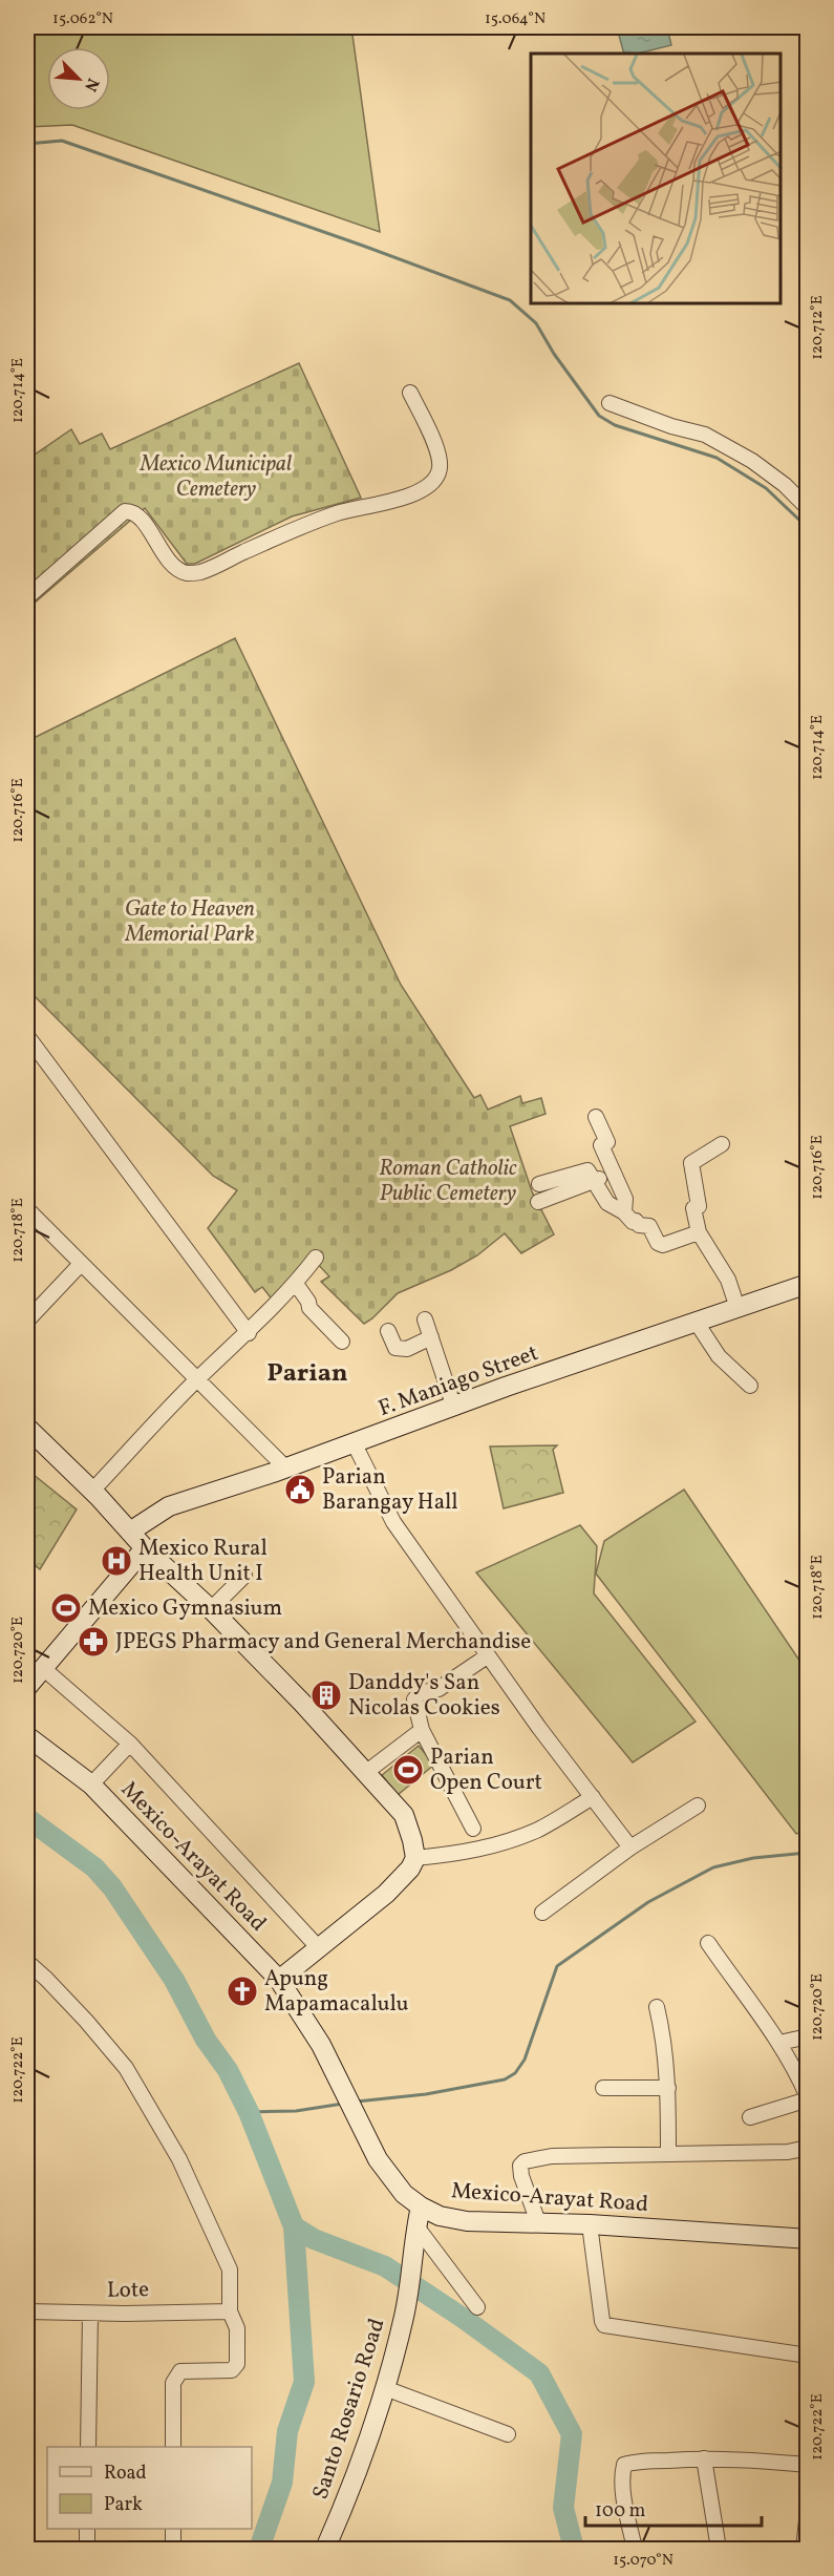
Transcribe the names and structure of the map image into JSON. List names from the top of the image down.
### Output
{
  "streets": {
    "main road": ["F. Maniago Street", "Mexico-Arayat Road", "Santo Rosario Road"],
    "street": ["Lote"]
  },
  "crossings": [
    ["Mexico-Arayat Road", "Santo Rosario Road"]
  ],
  "districts": ["Parian"],
  "parks": ["Mexico Municipal Cemetery", "Gate to Heaven Memorial Park", "Roman Catholic Public Cemetery"],
  "places": {
    "public building": ["Parian Barangay Hall"],
    "hospital": ["Mexico Rural Health Unit I"],
    "sports": ["Mexico Gymnasium", "Parian Open Court"],
    "pharmacy": ["JPEGS Pharmacy and General Merchandise"],
    "building": ["Danddy's San Nicolas Cookies"],
    "church": ["Apung Mapamacalulu"]
  },
  "legend": ["Road", "Park"],
  "scale_bar": "100 m",
  "north": "bottom right",
  "coordinates": [
    "15.062°N",
    "15.064°N",
    "120.712°E",
    "120.714°E",
    "120.716°E",
    "120.718°E",
    "120.720°E",
    "120.722°E",
    "15.070°N"
  ]
}
